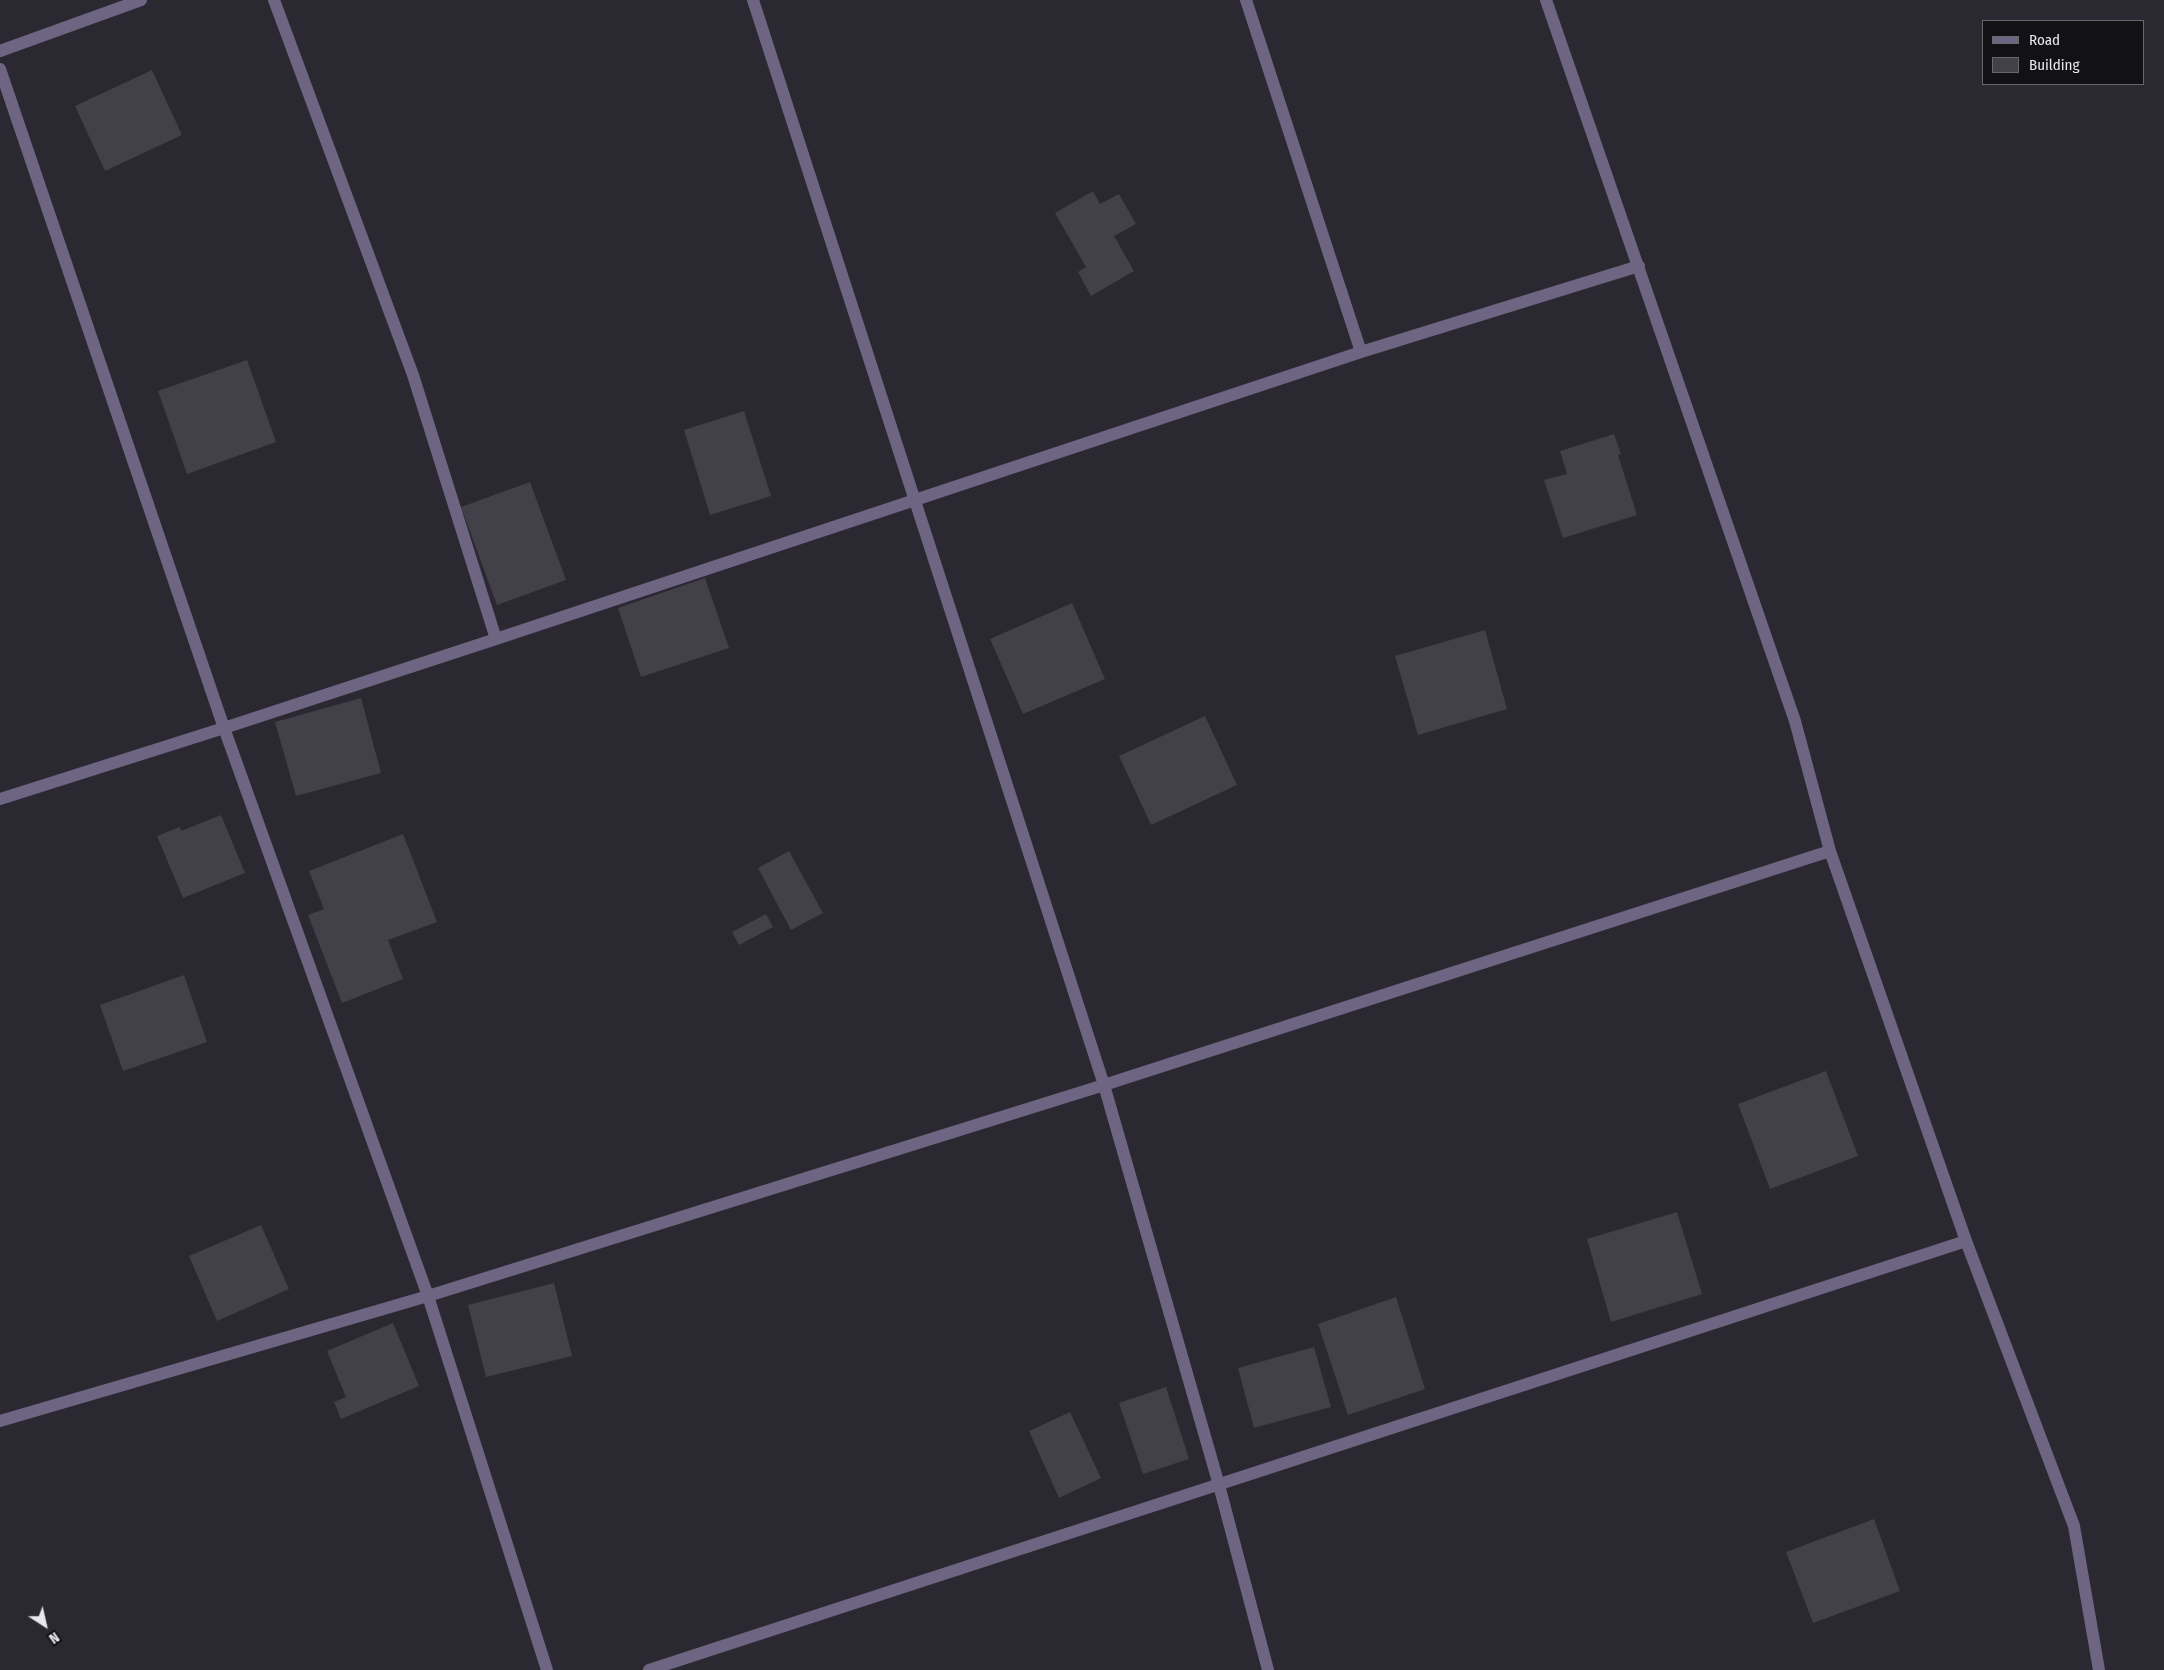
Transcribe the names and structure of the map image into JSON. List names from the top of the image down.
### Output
{
  "legend": ["Road", "Building"],
  "north": "bottom right"
}
